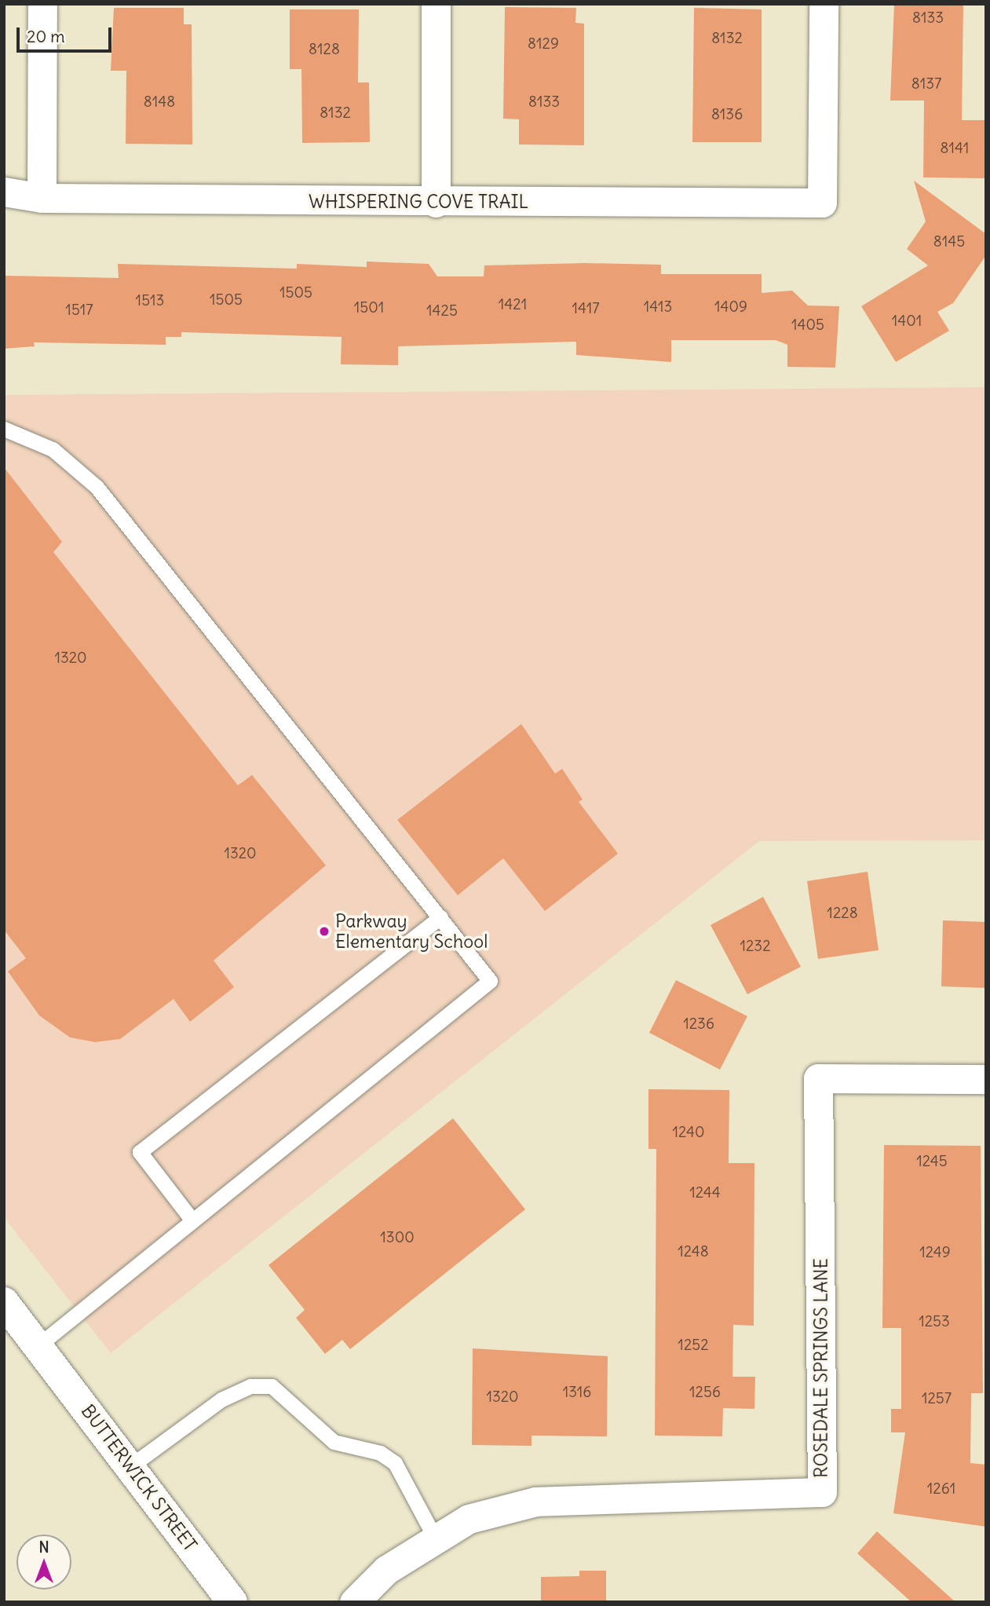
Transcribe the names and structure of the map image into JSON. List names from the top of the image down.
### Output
{
  "streets": {
    "street": ["WHISPERING COVE TRAIL", "ROSEDALE SPRINGS LANE", "BUTTERWICK STREET"]
  },
  "places": ["Parkway Elementary School"],
  "house_numbers": [
    "8133",
    "8132",
    "8129",
    "8128",
    "8137",
    "8148",
    "8133",
    "8132",
    "8136",
    "8141",
    "8145",
    "1505",
    "1505",
    "1513",
    "1421",
    "1413",
    "1409",
    "1501",
    "1417",
    "1517",
    "1425",
    "1401",
    "1405",
    "1320",
    "1320",
    "1228",
    "1232",
    "1236",
    "1240",
    "1245",
    "1244",
    "1300",
    "1248",
    "1249",
    "1253",
    "1252",
    "1316",
    "1256",
    "1320",
    "1257",
    "1261"
  ],
  "scale_bar": "20 m",
  "north": "top"
}
